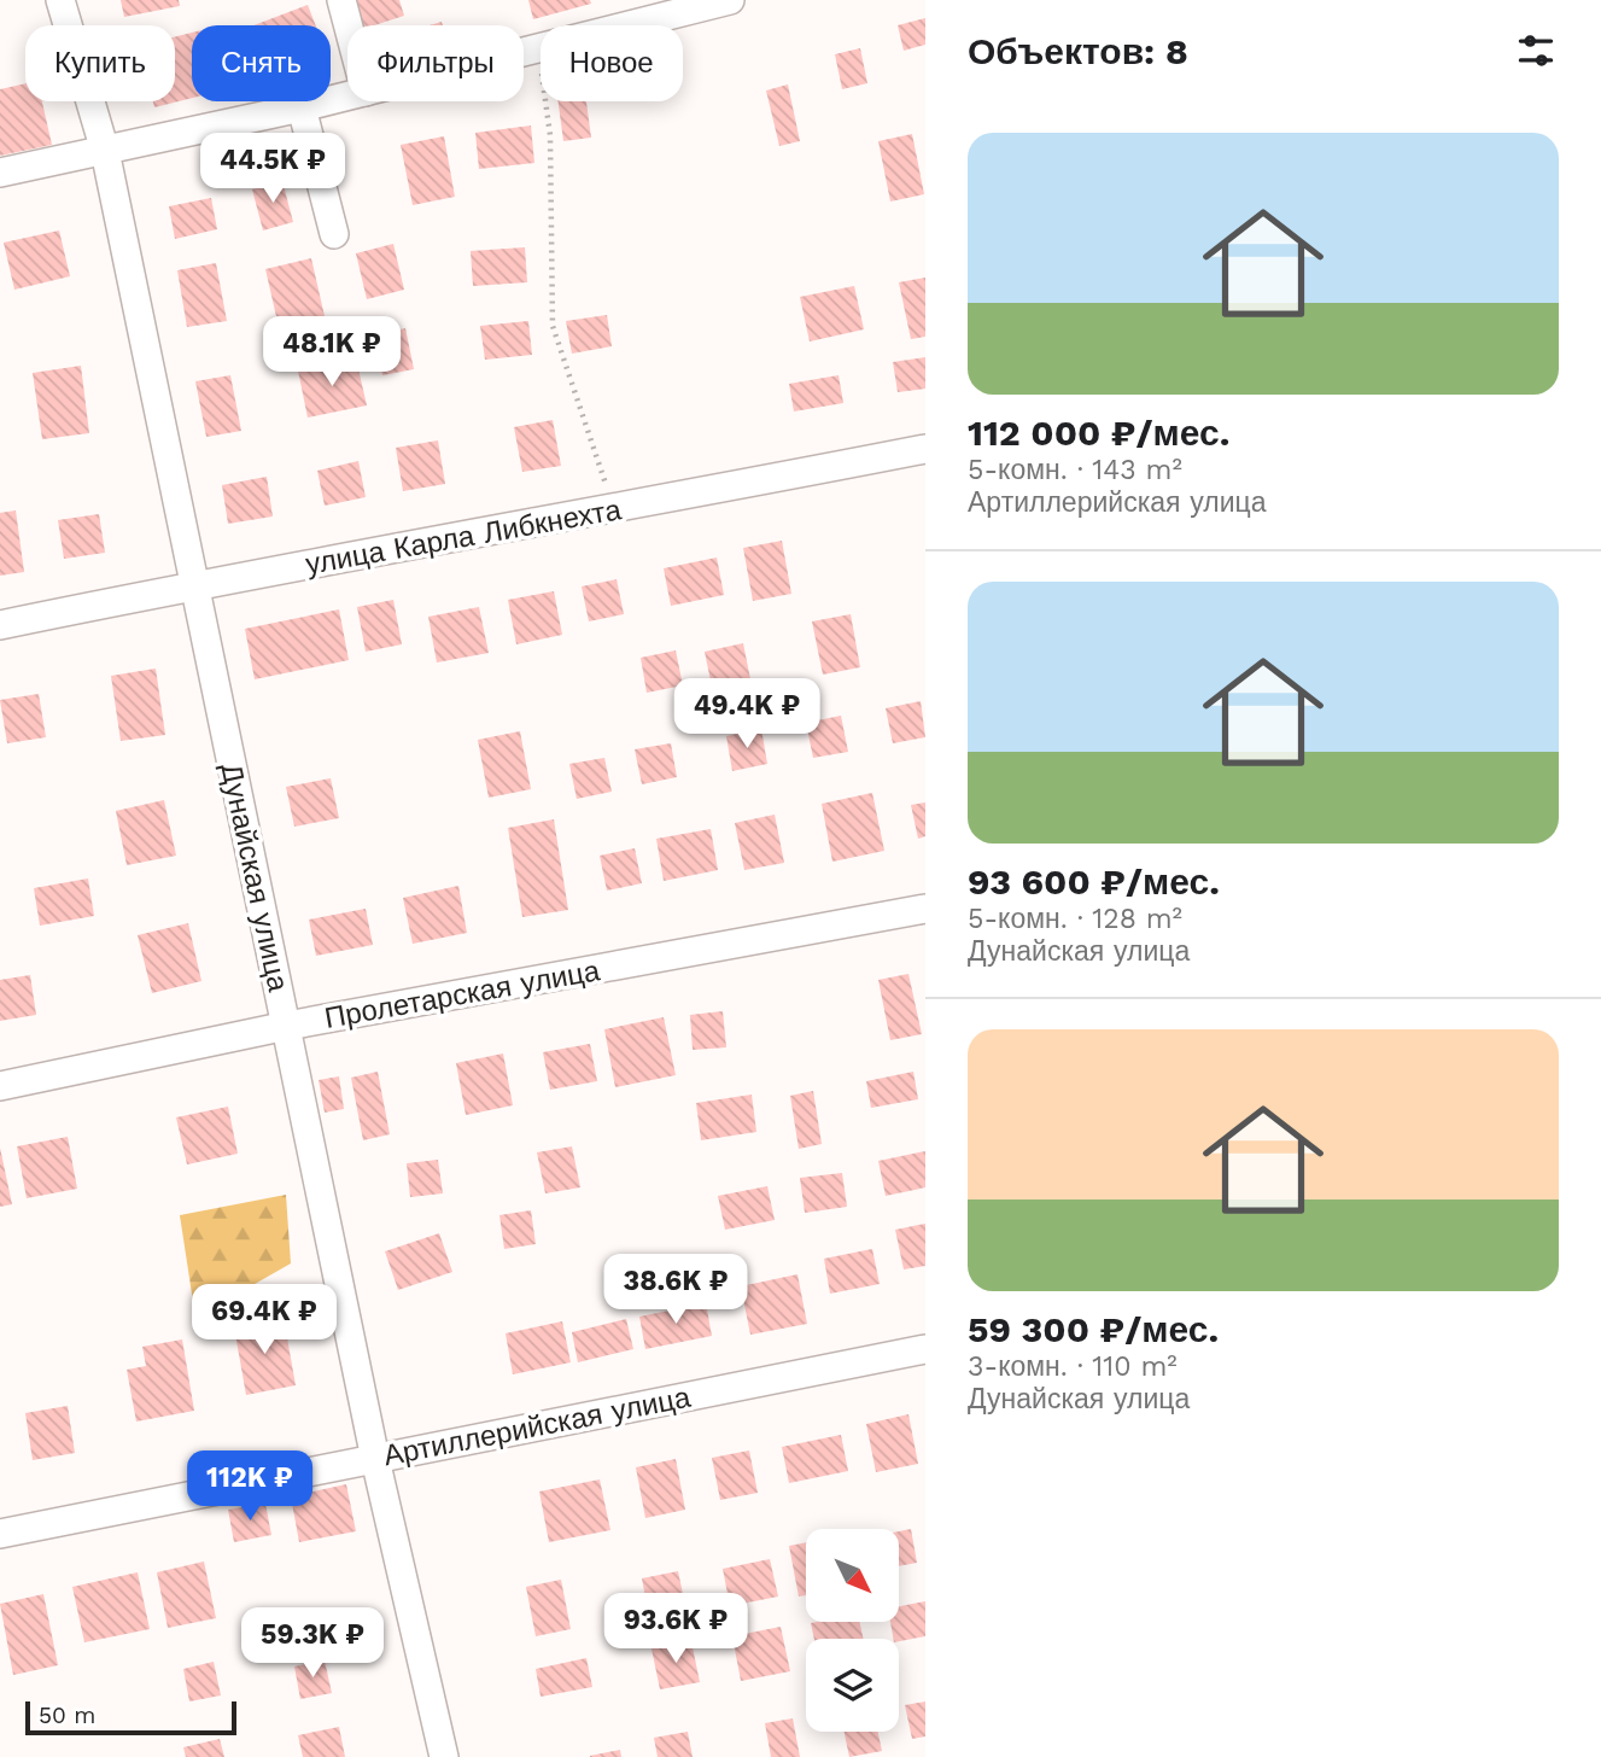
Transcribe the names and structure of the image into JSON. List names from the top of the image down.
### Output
{
  "streets": {
    "street": [
      "улица Карла Либкнехта",
      "Дунайская улица",
      "Пролетарская улица",
      "Артиллерийская улица"
    ]
  },
  "crossings": [
    ["улица Карла Либкнехта", "Дунайская улица"],
    ["Дунайская улица", "Пролетарская улица"],
    ["Дунайская улица", "Артиллерийская улица"]
  ],
  "scale_bar": "50 m",
  "north": "bottom right",
  "page": {
    "heading": "Объектов: 8",
    "chip": [
      "Купить",
      "Снять",
      "Фильтры",
      "Новое"
    ],
    "list": [
      {
        "name": "112 000 ₽/мес.",
        "note": "5-комн. · 143 m² · Артиллерийская улица"
      },
      {
        "name": "93 600 ₽/мес.",
        "note": "5-комн. · 128 m² · Дунайская улица"
      },
      {
        "name": "59 300 ₽/мес.",
        "note": "3-комн. · 110 m² · Дунайская улица"
      }
    ],
    "price": [
      "44.5K ₽",
      "48.1K ₽",
      "49.4K ₽",
      "38.6K ₽",
      "69.4K ₽",
      "112K ₽",
      "93.6K ₽",
      "59.3K ₽"
    ],
    "scale": "50 m"
  }
}
